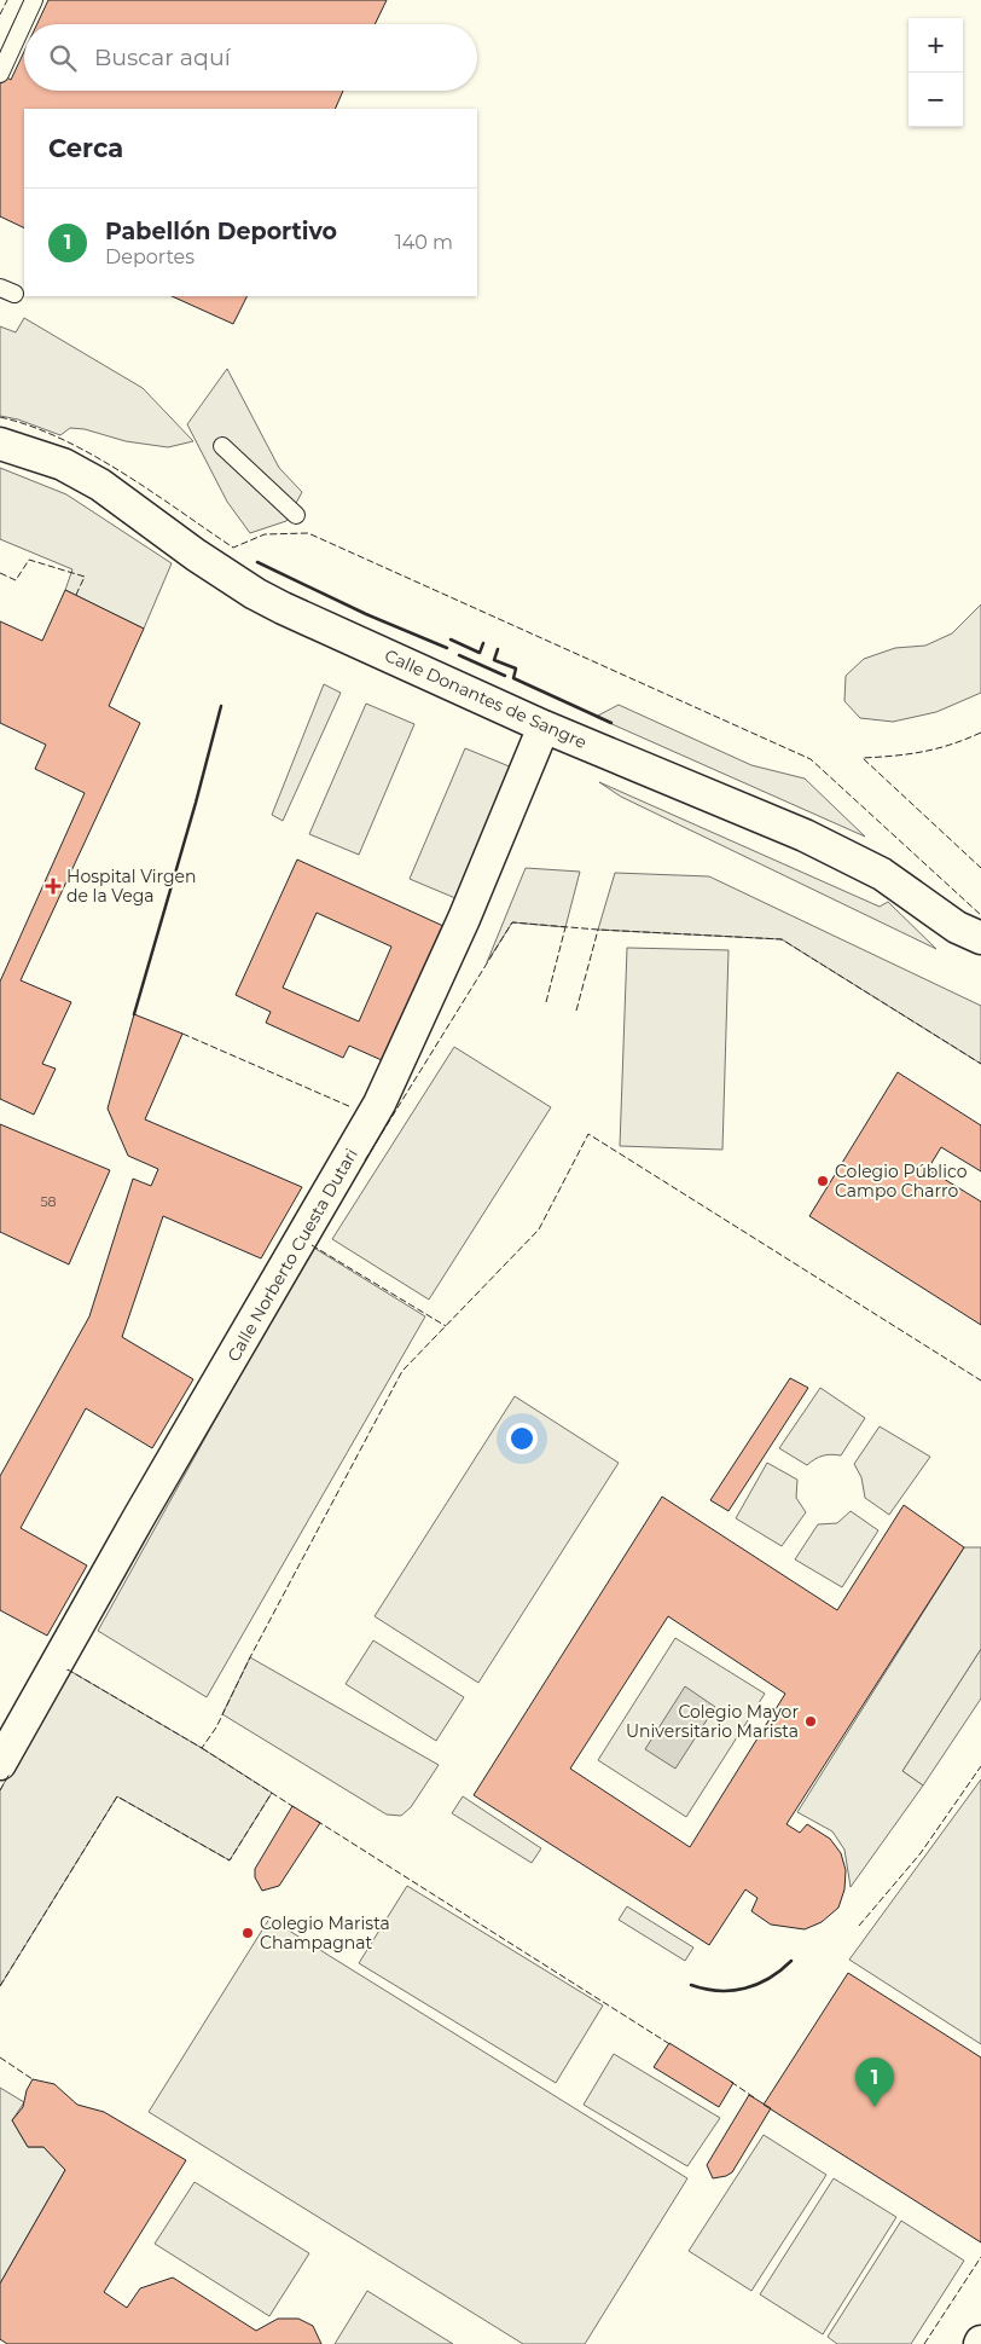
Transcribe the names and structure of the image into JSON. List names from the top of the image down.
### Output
{
  "streets": {
    "street": ["Calle Donantes de Sangre", "Calle Norberto Cuesta Dutari"]
  },
  "crossings": [
    ["Calle Donantes de Sangre", "Calle Norberto Cuesta Dutari"]
  ],
  "places": {
    "health": ["Hospital Virgen de la Vega"],
    "other": ["Colegio Público Campo Charro", "Colegio Mayor Universitario Marista", "Colegio Marista Champagnat"]
  },
  "house_numbers": ["58"],
  "page": {
    "map_buttons": ["+", "−"],
    "search": "Buscar aquí",
    "heading": "Cerca",
    "list": [
      {
        "mark": "1",
        "name": "Pabellón Deportivo",
        "note": "Deportes",
        "value": "140 m"
      }
    ],
    "pins": "1"
  }
}
